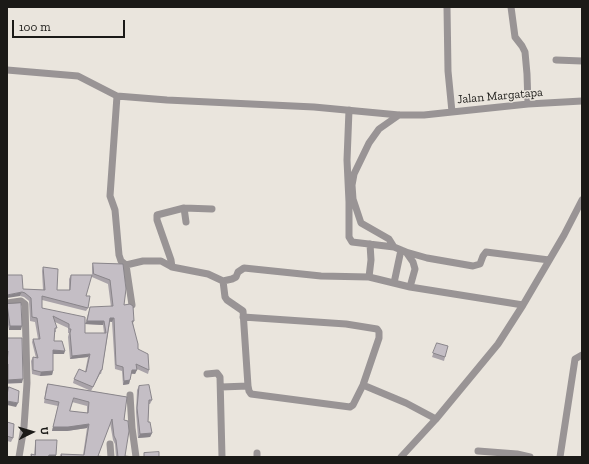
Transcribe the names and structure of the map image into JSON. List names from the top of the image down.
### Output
{
  "streets": {
    "street": ["Jalan Margatapa"]
  },
  "scale_bar": "100 m",
  "north": "right"
}
